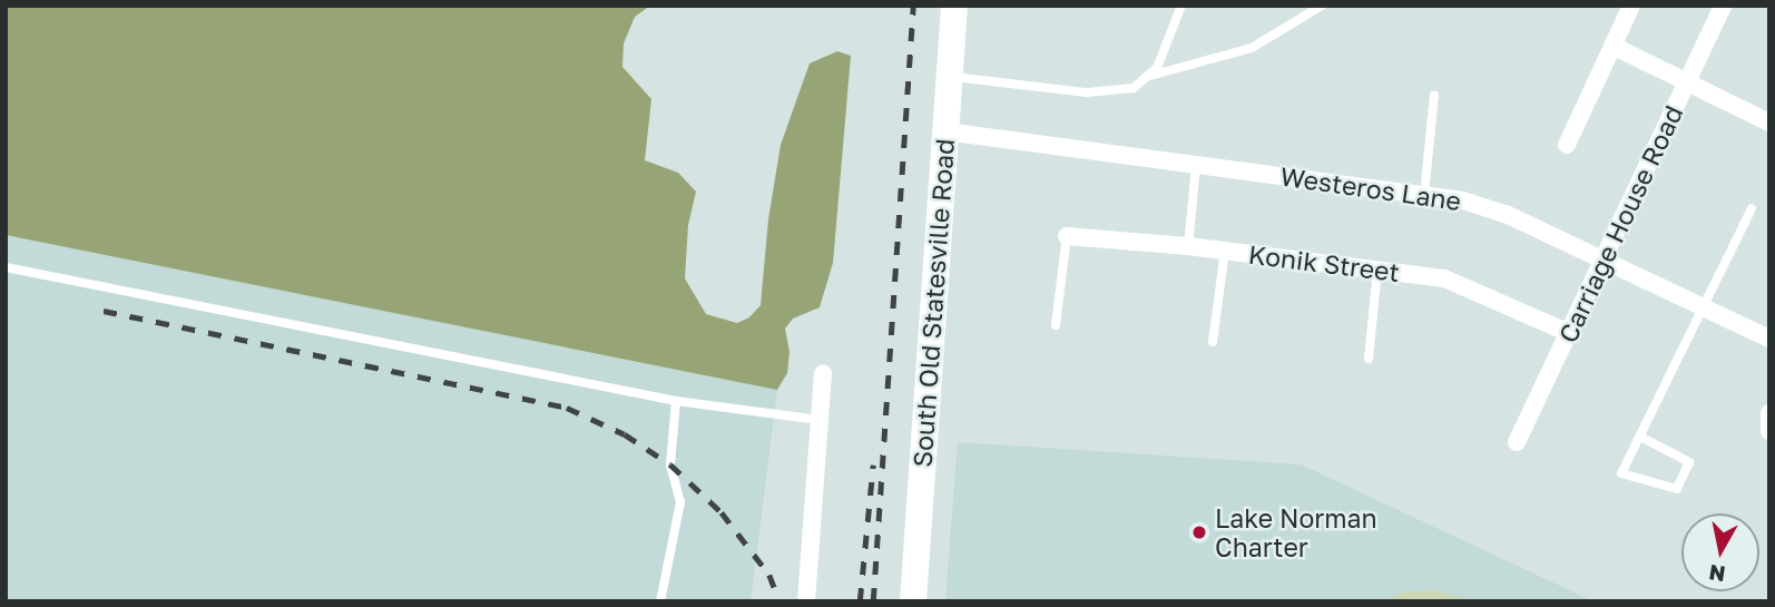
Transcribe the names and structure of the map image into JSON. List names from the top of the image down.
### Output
{
  "streets": {
    "main road": ["South Old Statesville Road"],
    "street": ["Westeros Lane", "Carriage House Road", "Konik Street"]
  },
  "crossings": [
    ["Westeros Lane", "Carriage House Road"],
    ["Westeros Lane", "South Old Statesville Road"],
    ["Carriage House Road", "Konik Street"]
  ],
  "places": ["Lake Norman Charter"],
  "north": "bottom"
}
